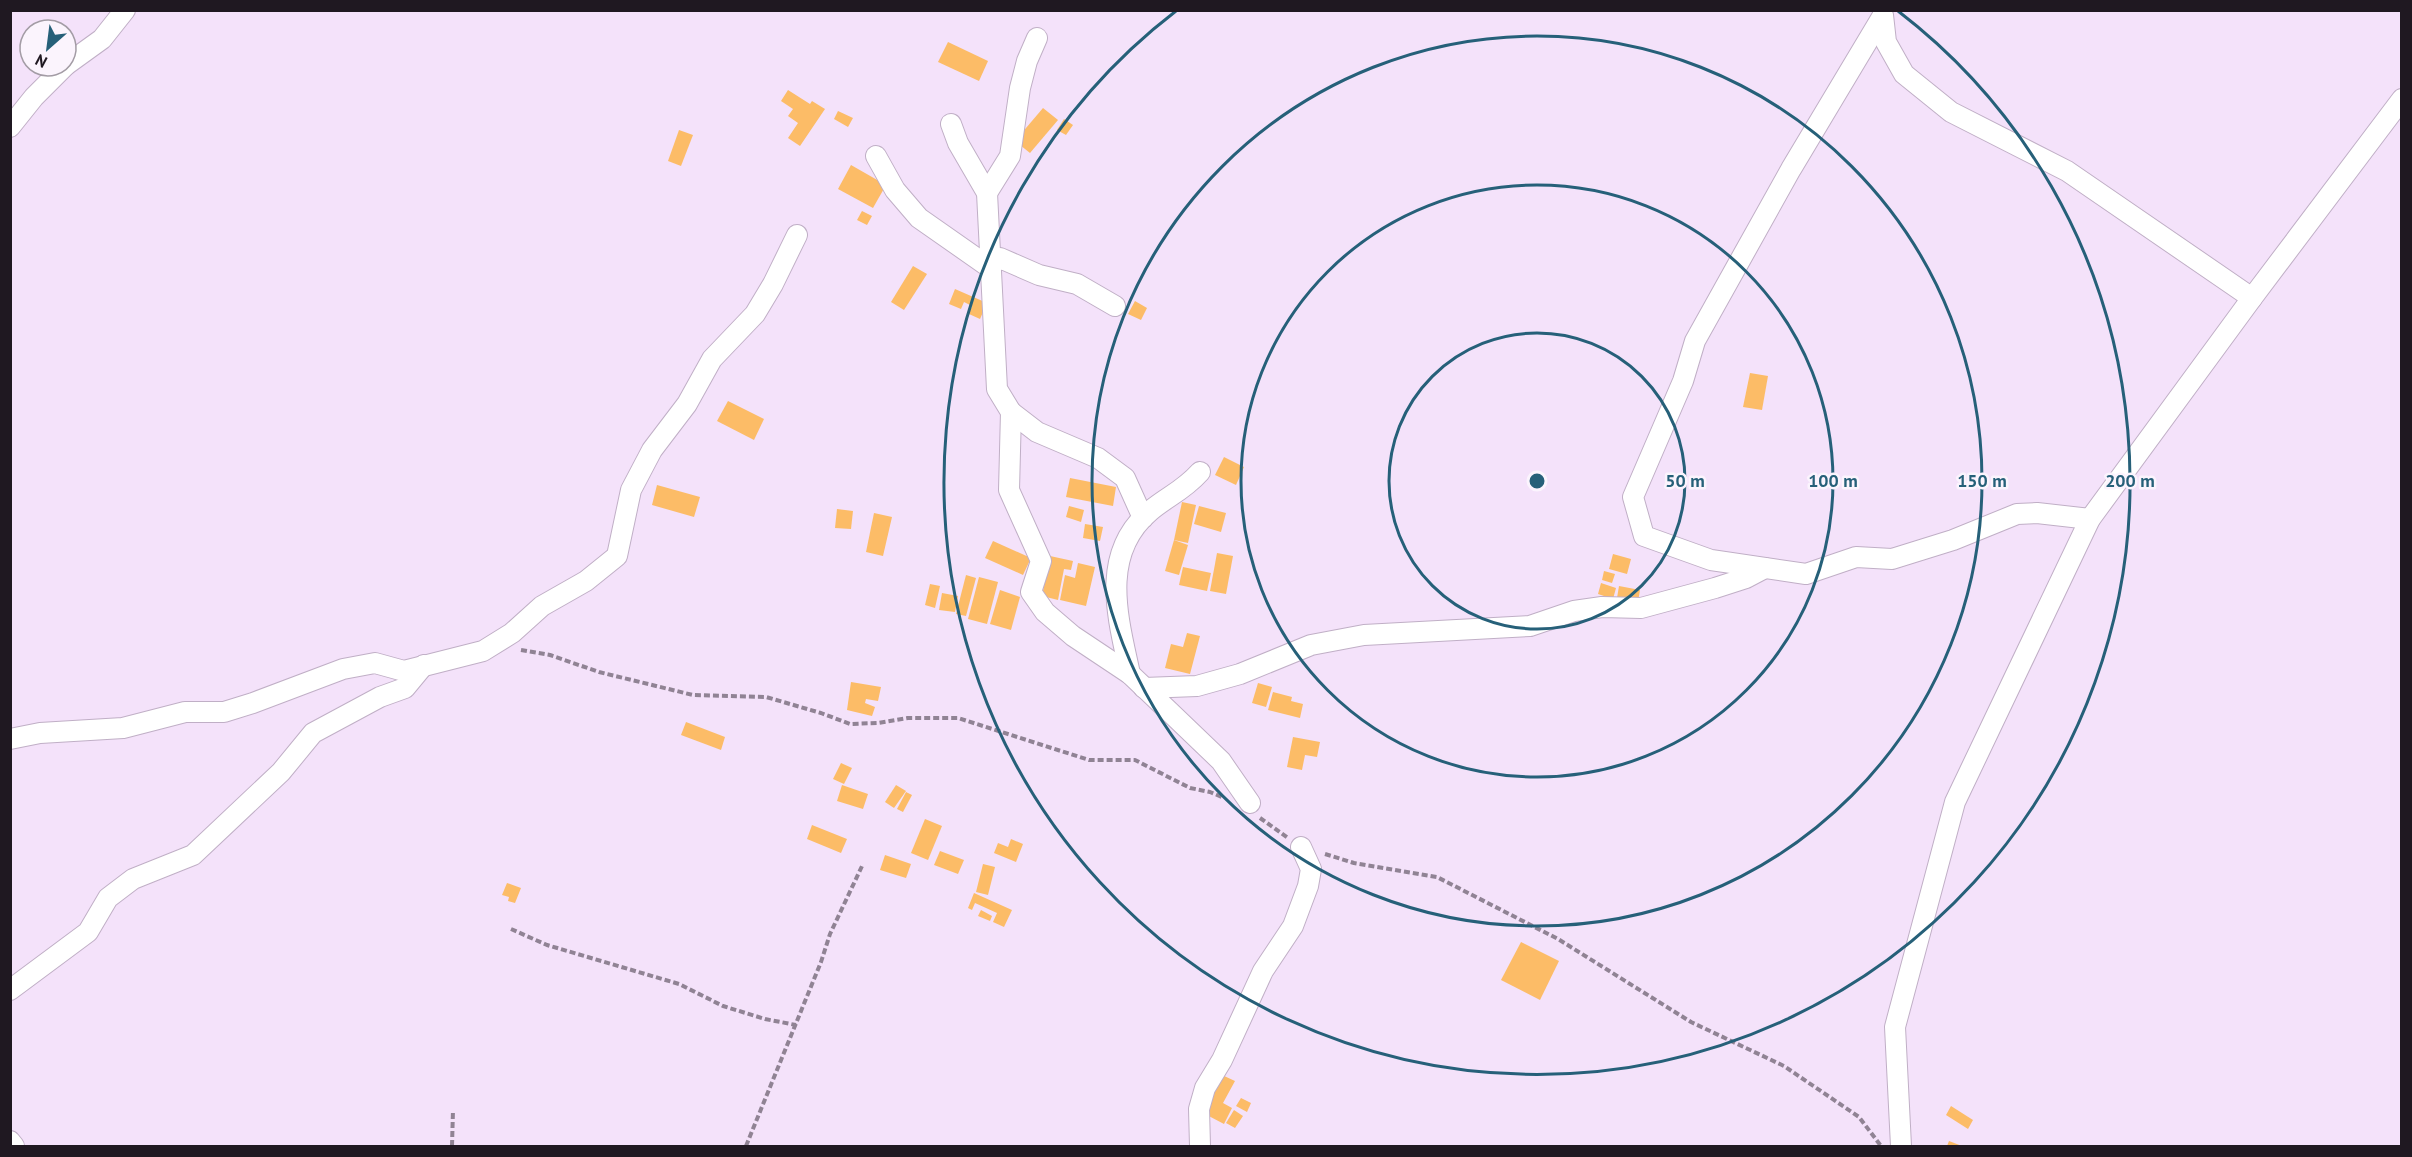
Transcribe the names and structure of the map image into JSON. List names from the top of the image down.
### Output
{
  "north": "bottom left",
  "rings": [
    "50 m",
    "100 m",
    "150 m",
    "200 m"
  ]
}
